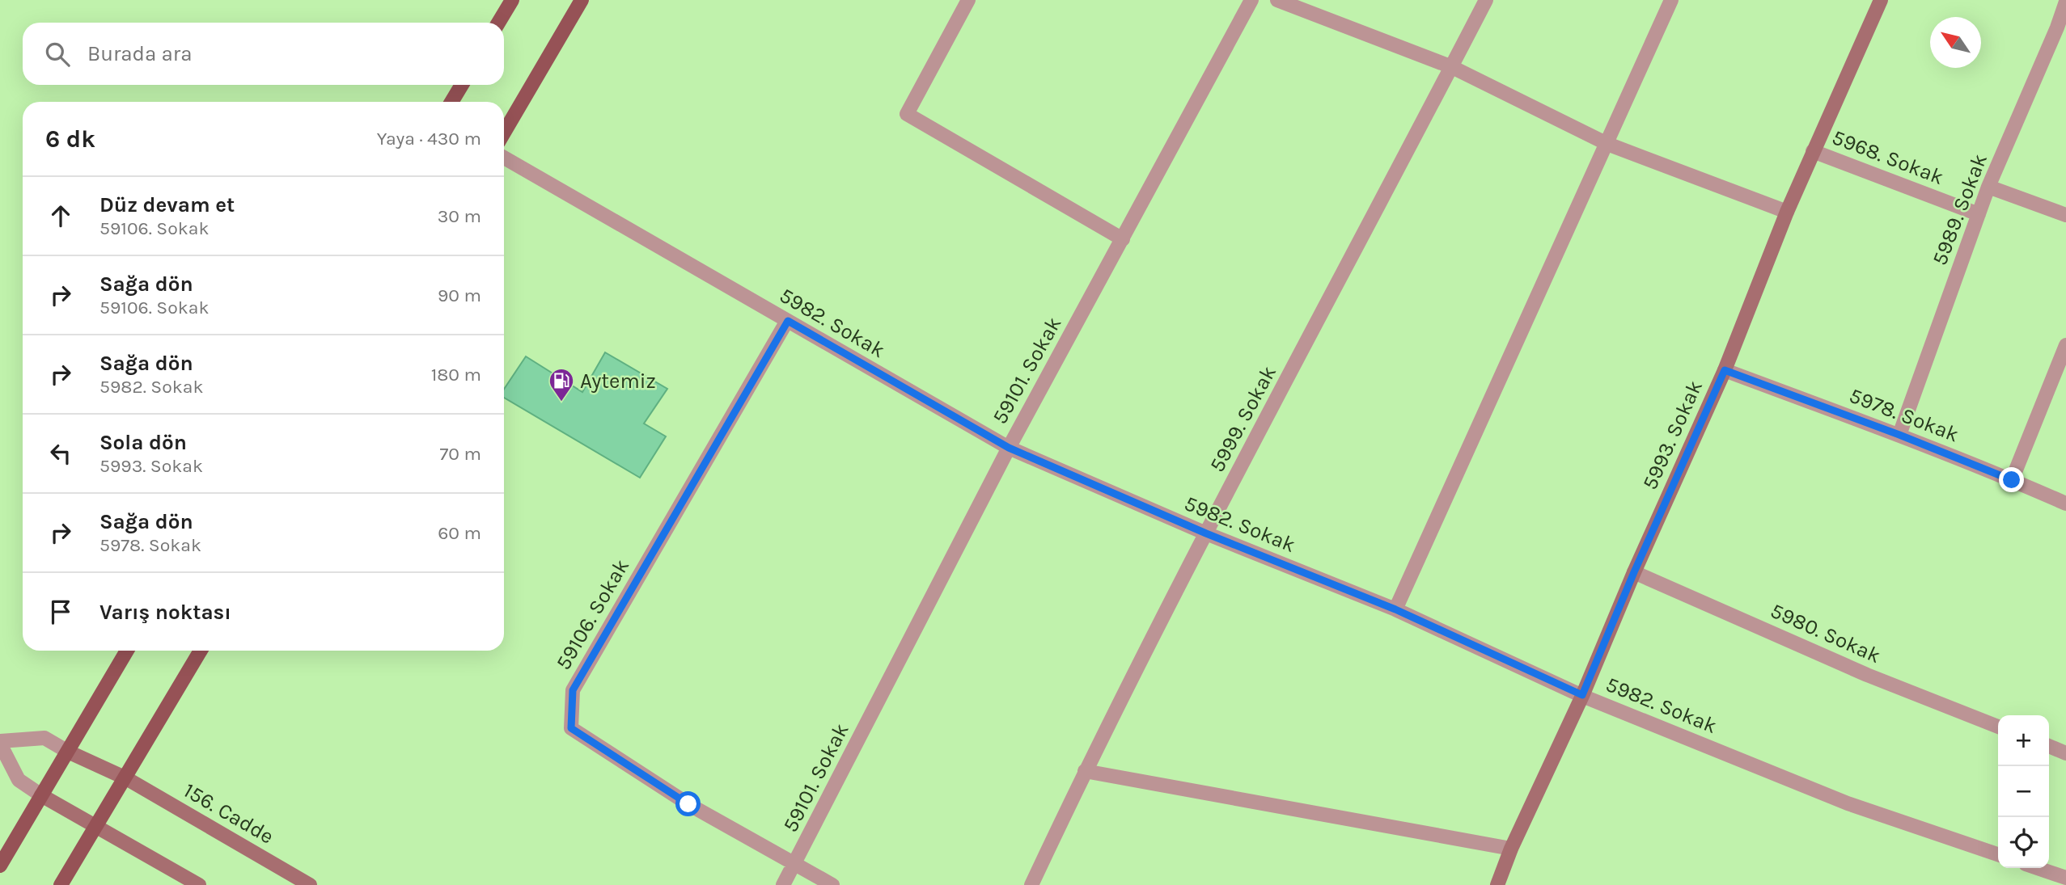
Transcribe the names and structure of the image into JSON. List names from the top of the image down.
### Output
{
  "streets": {
    "street": [
      "5968. Sokak",
      "5989. Sokak",
      "5982. Sokak",
      "59101. Sokak",
      "5978. Sokak",
      "5999. Sokak",
      "5993. Sokak",
      "59106. Sokak",
      "5980. Sokak",
      "156. Cadde"
    ]
  },
  "crossings": [
    ["5968. Sokak", "5989. Sokak"],
    ["5968. Sokak", "5993. Sokak"],
    ["5989. Sokak", "5978. Sokak"],
    ["5982. Sokak", "59101. Sokak"],
    ["5982. Sokak", "5999. Sokak"],
    ["5982. Sokak", "5993. Sokak"],
    ["5982. Sokak", "59106. Sokak"],
    ["59101. Sokak", "59106. Sokak"],
    ["5978. Sokak", "5993. Sokak"],
    ["5993. Sokak", "5980. Sokak"]
  ],
  "places": {
    "fuel station": ["Aytemiz"]
  },
  "north": "top left",
  "page": {
    "search": "Burada ara",
    "heading": ["6 dk", "Yaya · 430 m"],
    "list": [
      ["Düz devam et", "59106. Sokak", "30 m"],
      ["Sağa dön", "59106. Sokak", "90 m"],
      ["Sağa dön", "5982. Sokak", "180 m"],
      ["Sola dön", "5993. Sokak", "70 m"],
      ["Sağa dön", "5978. Sokak", "60 m"],
      "Varış noktası"
    ],
    "map_buttons": ["+", "−"]
  }
}
